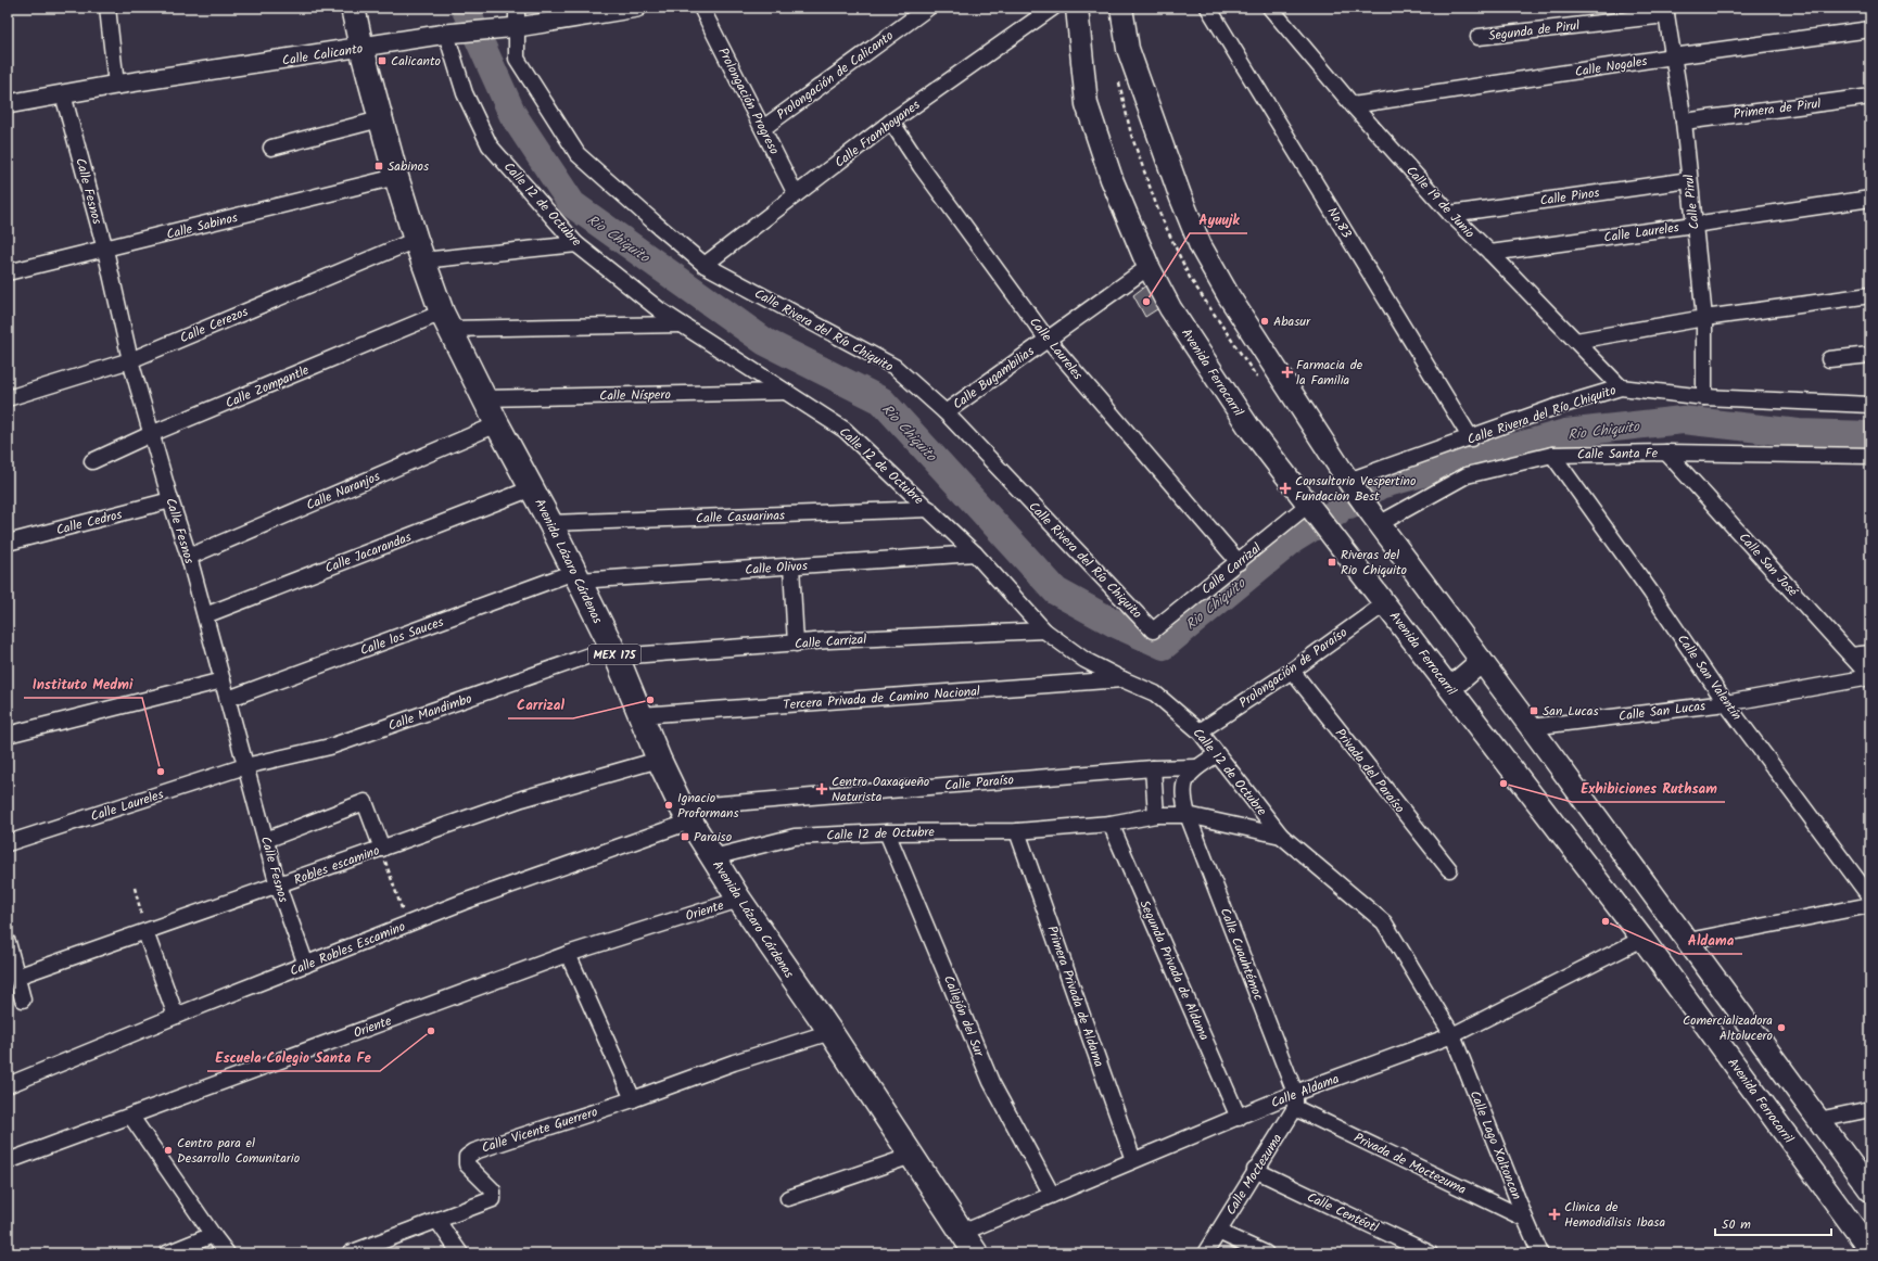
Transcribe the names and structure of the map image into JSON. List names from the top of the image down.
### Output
{
  "streets": {
    "main road": ["Avenida Ferrocarril", "Avenida Lázaro Cárdenas", "MEX 175"],
    "street": [
      "Segunda de Pirul",
      "Calle Calicanto",
      "Calle Nogales",
      "Prolongación de Calicanto",
      "Prolongación Progreso",
      "Primera de Pirul",
      "Calle Framboyanes",
      "Calle Fesnos",
      "Calle Pinos",
      "Calle 19 de Junio",
      "Calle Pirul",
      "Calle 12 de Octubre",
      "No.83",
      "Calle Sabinos",
      "Calle Laureles",
      "Calle Cerezos",
      "Calle Rivera del Río Chiquito",
      "Calle Bugambilias",
      "Calle Zompantle",
      "Calle Níspero",
      "Calle Santa Fe",
      "Calle Naranjos",
      "Calle Casuarinas",
      "Calle Cedros",
      "Calle Jacarandas",
      "Calle San José",
      "Calle Olivos",
      "Calle Carrizal",
      "Calle los Sauces",
      "Prolongación de Paraíso",
      "Calle San Valentín",
      "Tercera Privada de Camino Nacional",
      "Calle San Lucas",
      "Calle Mandimbo",
      "Privada del Paraíso",
      "Calle Paraíso",
      "Robles escamino",
      "Oriente",
      "Calle Robles Escamino",
      "Calle Cuauhtémoc",
      "Segunda Privada de Aldama",
      "Primera Privada de Aldama",
      "Callejón del Sur",
      "Calle Aldama",
      "Calle Vicente Guerrero",
      "Calle Lago Xaltoncan",
      "Privada de Moctezuma",
      "Calle Moctezuma",
      "Calle Centéotl"
    ]
  },
  "crossings": [
    ["Segunda de Pirul", "Calle Pirul"],
    ["Calle Calicanto", "Calle Fesnos"],
    ["Calle Calicanto", "Calle 12 de Octubre"],
    ["Calle Calicanto", "Calle Rivera del Río Chiquito"],
    ["Calle Calicanto", "Avenida Lázaro Cárdenas"],
    ["Calle Nogales", "Calle 19 de Junio"],
    ["Calle Nogales", "Calle Pirul"],
    ["Prolongación de Calicanto", "Prolongación Progreso"],
    ["Prolongación Progreso", "Calle Framboyanes"],
    ["Primera de Pirul", "Calle Pirul"],
    ["Calle Framboyanes", "Calle Laureles"],
    ["Calle Framboyanes", "Calle Rivera del Río Chiquito"],
    ["Calle Fesnos", "Calle Sabinos"],
    ["Calle Fesnos", "Calle Laureles"],
    ["Calle Fesnos", "Calle Cerezos"],
    ["Calle Fesnos", "Calle Zompantle"],
    ["Calle Fesnos", "Calle Naranjos"],
    ["Calle Fesnos", "Calle Cedros"],
    ["Calle Fesnos", "Calle Jacarandas"],
    ["Calle Fesnos", "Calle los Sauces"],
    ["Calle Fesnos", "Calle Mandimbo"],
    ["Calle Fesnos", "Robles escamino"],
    ["Calle Fesnos", "Calle Robles Escamino"],
    ["Calle Pinos", "Calle 19 de Junio"],
    ["Calle Pinos", "Calle Pirul"],
    ["Calle 19 de Junio", "Calle Laureles"],
    ["Calle 19 de Junio", "Calle Rivera del Río Chiquito"],
    ["Calle Pirul", "Calle Laureles"],
    ["Calle Pirul", "Calle Rivera del Río Chiquito"],
    ["Calle 12 de Octubre", "Calle Cerezos"],
    ["Calle 12 de Octubre", "Calle Níspero"],
    ["Calle 12 de Octubre", "Calle Casuarinas"],
    ["Calle 12 de Octubre", "Avenida Lázaro Cárdenas"],
    ["Calle 12 de Octubre", "Calle Olivos"],
    ["Calle 12 de Octubre", "Calle Carrizal"],
    ["Calle 12 de Octubre", "Prolongación de Paraíso"],
    ["Calle 12 de Octubre", "Tercera Privada de Camino Nacional"],
    ["Calle 12 de Octubre", "Calle Cuauhtémoc"],
    ["Calle 12 de Octubre", "Segunda Privada de Aldama"],
    ["Calle 12 de Octubre", "Primera Privada de Aldama"],
    ["Calle 12 de Octubre", "Callejón del Sur"],
    ["Calle 12 de Octubre", "Calle Aldama"],
    ["Calle 12 de Octubre", "Calle Lago Xaltoncan"],
    ["No.83", "Calle Rivera del Río Chiquito"],
    ["Calle Sabinos", "Avenida Lázaro Cárdenas"],
    ["Calle Laureles", "Calle Bugambilias"],
    ["Calle Laureles", "Calle Carrizal"],
    ["Calle Laureles", "Calle Mandimbo"],
    ["Calle Cerezos", "Avenida Lázaro Cárdenas"],
    ["Calle Rivera del Río Chiquito", "Calle Bugambilias"],
    ["Calle Rivera del Río Chiquito", "Calle Carrizal"],
    ["Avenida Ferrocarril", "Calle Bugambilias"],
    ["Avenida Ferrocarril", "Calle Carrizal"],
    ["Avenida Ferrocarril", "Prolongación de Paraíso"],
    ["Avenida Ferrocarril", "Calle Aldama"],
    ["Calle Zompantle", "Avenida Lázaro Cárdenas"],
    ["Calle Níspero", "Avenida Lázaro Cárdenas"],
    ["Calle Santa Fe", "Calle San José"],
    ["Calle Santa Fe", "Calle San Valentín"],
    ["Calle Naranjos", "Avenida Lázaro Cárdenas"],
    ["Calle Casuarinas", "Avenida Lázaro Cárdenas"],
    ["Calle Jacarandas", "Avenida Lázaro Cárdenas"],
    ["Avenida Lázaro Cárdenas", "Calle Olivos"],
    ["Avenida Lázaro Cárdenas", "Calle Carrizal"],
    ["Avenida Lázaro Cárdenas", "Calle los Sauces"],
    ["Avenida Lázaro Cárdenas", "Tercera Privada de Camino Nacional"],
    ["Avenida Lázaro Cárdenas", "Calle Mandimbo"],
    ["Avenida Lázaro Cárdenas", "Calle Paraíso"],
    ["Avenida Lázaro Cárdenas", "Robles escamino"],
    ["Avenida Lázaro Cárdenas", "Oriente"],
    ["Avenida Lázaro Cárdenas", "Calle Robles Escamino"],
    ["Avenida Lázaro Cárdenas", "Calle Aldama"],
    ["Avenida Lázaro Cárdenas", "Calle Vicente Guerrero"],
    ["Calle San José", "Calle San Lucas"],
    ["Calle Olivos", "Calle los Sauces"],
    ["Calle Carrizal", "Calle Mandimbo"],
    ["Prolongación de Paraíso", "Privada del Paraíso"],
    ["Calle San Valentín", "Calle San Lucas"],
    ["Calle Paraíso", "Calle Robles Escamino"],
    ["Calle Paraíso", "Calle Cuauhtémoc"],
    ["Calle Cuauhtémoc", "Calle Aldama"],
    ["Calle Cuauhtémoc", "Privada de Moctezuma"],
    ["Calle Cuauhtémoc", "Calle Moctezuma"],
    ["Segunda Privada de Aldama", "Calle Aldama"],
    ["Primera Privada de Aldama", "Calle Aldama"],
    ["Callejón del Sur", "Calle Aldama"],
    ["Calle Aldama", "Calle Lago Xaltoncan"],
    ["Calle Aldama", "Privada de Moctezuma"],
    ["Calle Aldama", "Calle Moctezuma"],
    ["Calle Lago Xaltoncan", "Privada de Moctezuma"],
    ["Privada de Moctezuma", "Calle Moctezuma"],
    ["Calle Moctezuma", "Calle Centéotl"]
  ],
  "water": ["Rio Chiquito"],
  "places": {
    "transit": [
      "Calicanto",
      "Sabinos",
      "Riveras del Rio Chiquito",
      "San Lucas",
      "Paraiso"
    ],
    "other": [
      "Ayuujk",
      "Abasur",
      "Carrizal",
      "Instituto Medmi",
      "Exhibiciones Ruthsam",
      "Ignacio Proformans",
      "Aldama",
      "Comercializadora Altolucero",
      "Escuela Colegio Santa Fe",
      "Centro para el Desarrollo Comunitario"
    ],
    "health": [
      "Farmacia de la Familia",
      "Consultorio Vespertino Fundacion Best",
      "Centro Oaxaqueño Naturista",
      "Clinica de Hemodiálisis Ibasa"
    ]
  },
  "scale_bar": "50 m"
}
